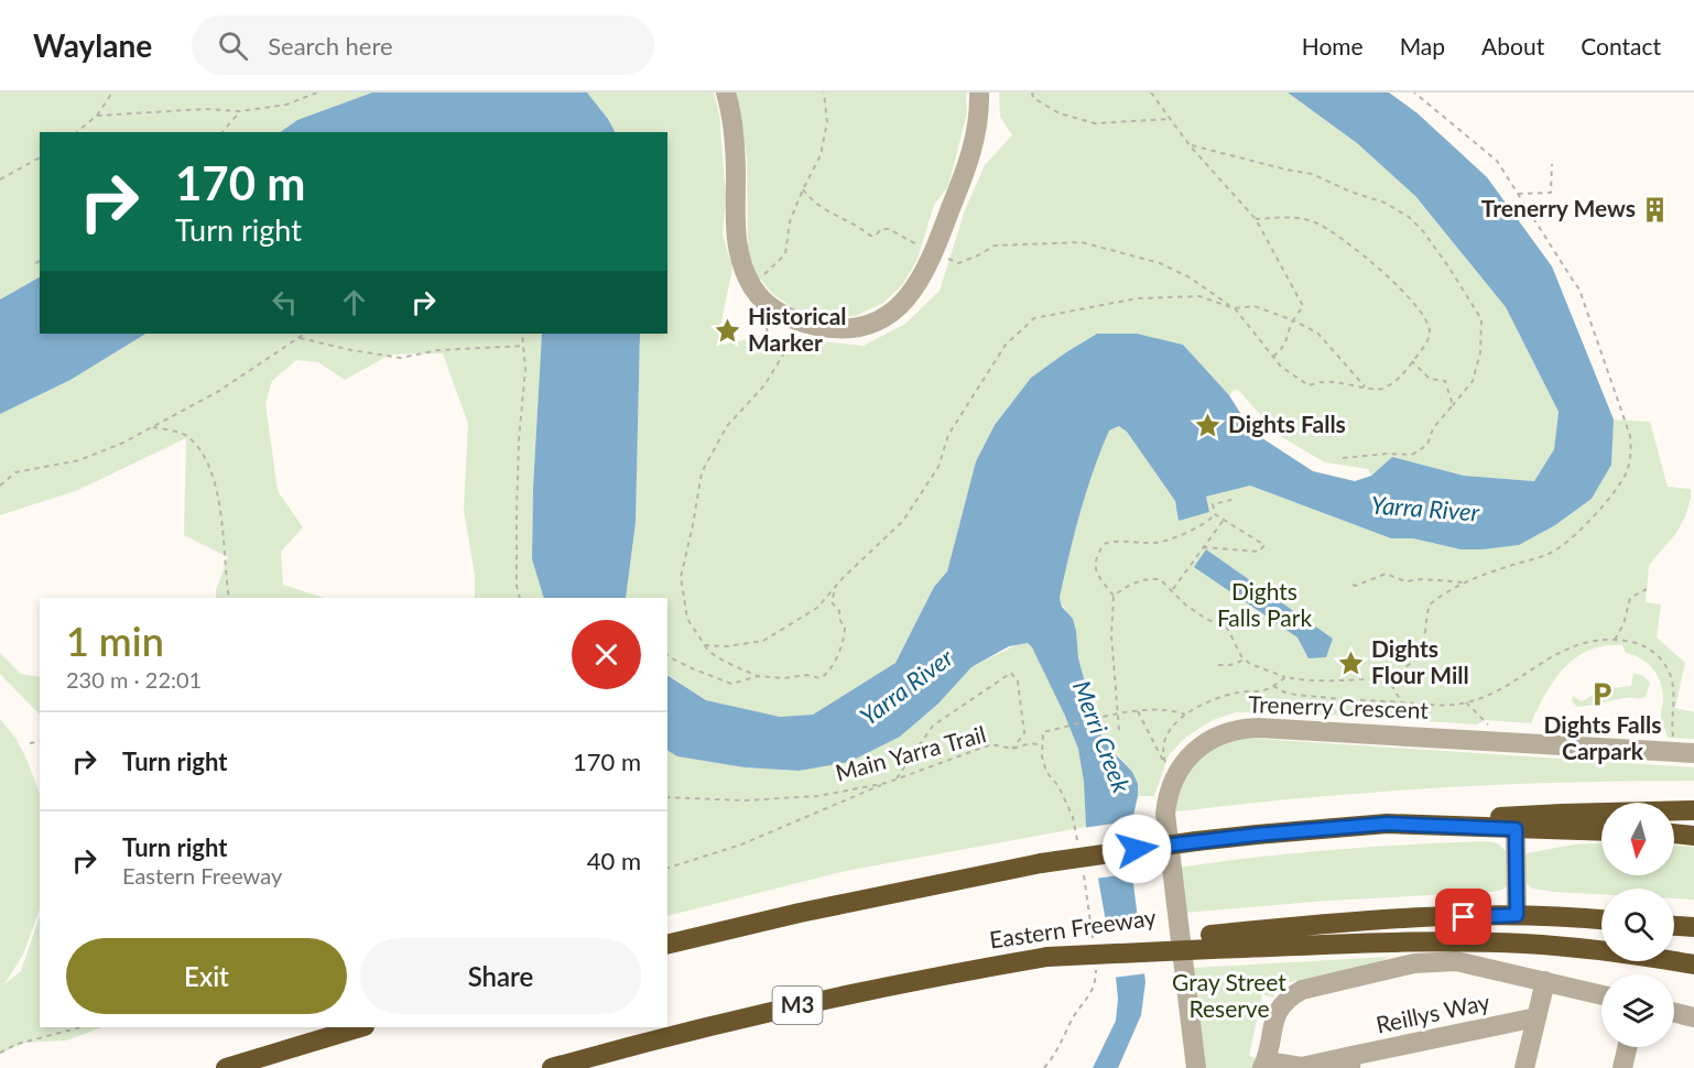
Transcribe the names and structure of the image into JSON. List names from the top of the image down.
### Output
{
  "streets": {
    "highway": ["Eastern Freeway", "M3"],
    "street": ["Trenerry Crescent", "Reillys Way"],
    "path": ["Main Yarra Trail"]
  },
  "water": ["Yarra River", "Merri Creek"],
  "parks": ["Dights Falls Park", "Gray Street Reserve"],
  "places": {
    "building": ["Trenerry Mews"],
    "place": ["Historical Marker", "Dights Falls", "Dights Flour Mill"],
    "parking": ["Dights Falls Carpark"]
  },
  "north": "bottom",
  "page": {
    "header": "Waylane",
    "search": "Search here",
    "nav": [
      "Home",
      "Map",
      "About",
      "Contact"
    ],
    "turn": ["170 m", "Turn right"],
    "heading": ["1 min", "230 m · 22:01"],
    "list": [
      {
        "name": "Turn right",
        "value": "170 m"
      },
      {
        "name": "Turn right",
        "note": "Eastern Freeway",
        "value": "40 m"
      }
    ],
    "buttons": ["Exit", "Share"]
  }
}
